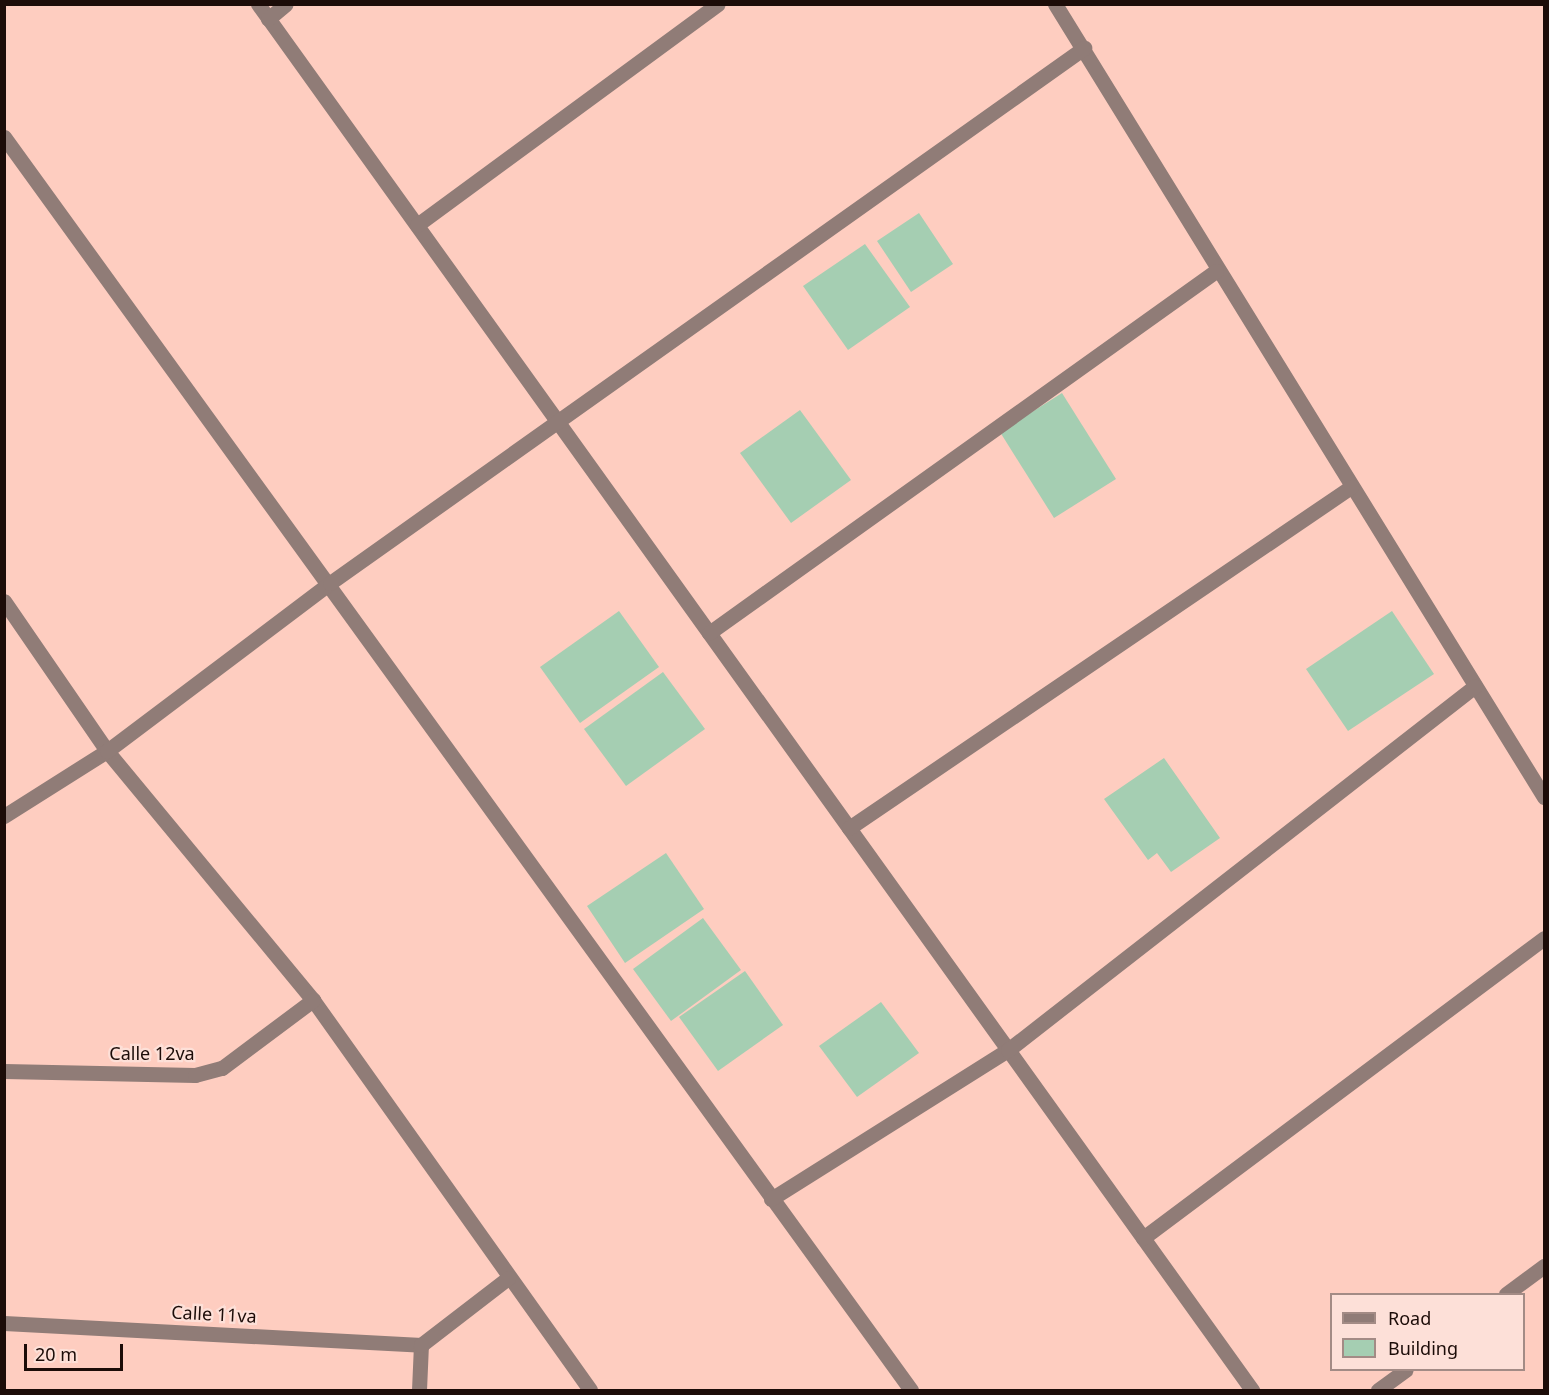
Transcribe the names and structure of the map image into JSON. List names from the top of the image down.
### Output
{
  "streets": {
    "street": ["Calle 12va", "Calle 11va"]
  },
  "legend": ["Road", "Building"],
  "scale_bar": "20 m"
}
